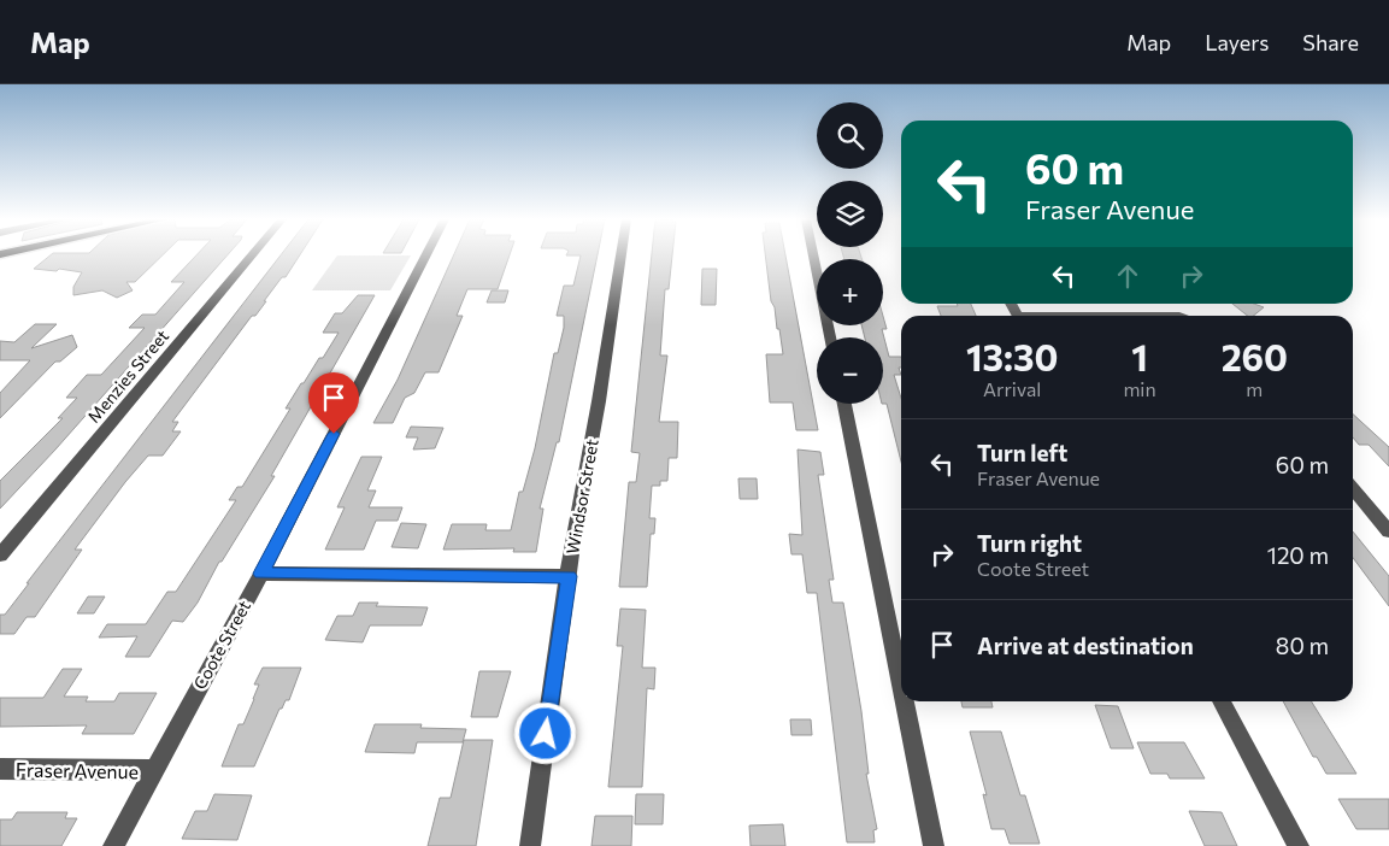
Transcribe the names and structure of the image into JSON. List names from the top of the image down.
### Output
{
  "streets": {
    "street": [
      "Menzies Street",
      "Windsor Street",
      "Coote Street",
      "Fraser Avenue"
    ]
  },
  "crossings": [
    ["Coote Street", "Fraser Avenue"]
  ],
  "page": {
    "header": "Map",
    "nav": ["Map", "Layers", "Share"],
    "map_buttons": ["+", "−"],
    "turn": ["60 m", "Fraser Avenue"],
    "eta": [
      "13:30",
      "Arrival",
      "1",
      "min",
      "260",
      "m"
    ],
    "list": [
      {
        "name": "Turn left",
        "note": "Fraser Avenue",
        "value": "60 m"
      },
      {
        "name": "Turn right",
        "note": "Coote Street",
        "value": "120 m"
      },
      {
        "name": "Arrive at destination",
        "value": "80 m"
      }
    ]
  }
}
